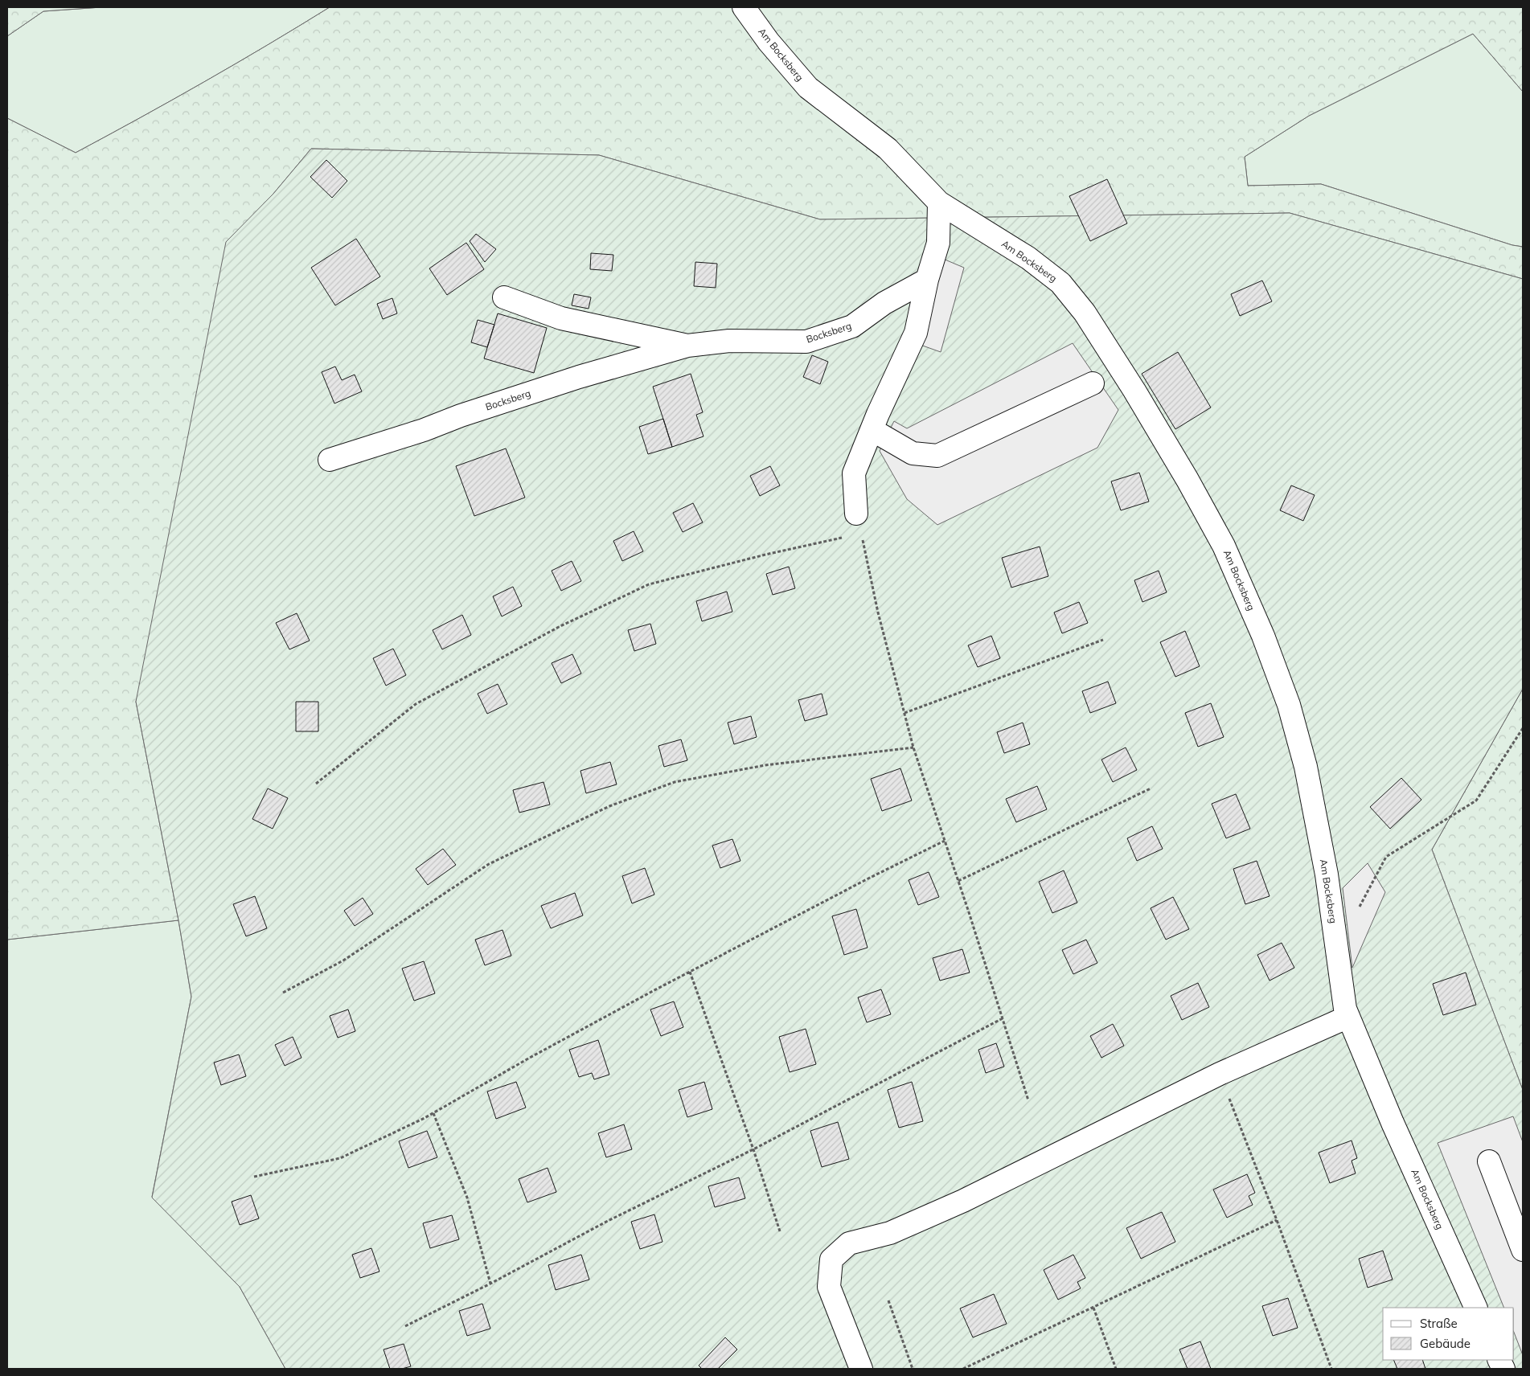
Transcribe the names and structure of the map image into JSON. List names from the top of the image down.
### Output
{
  "streets": {
    "street": ["Am Bocksberg", "Bocksberg"]
  },
  "legend": ["Straße", "Gebäude"]
}
